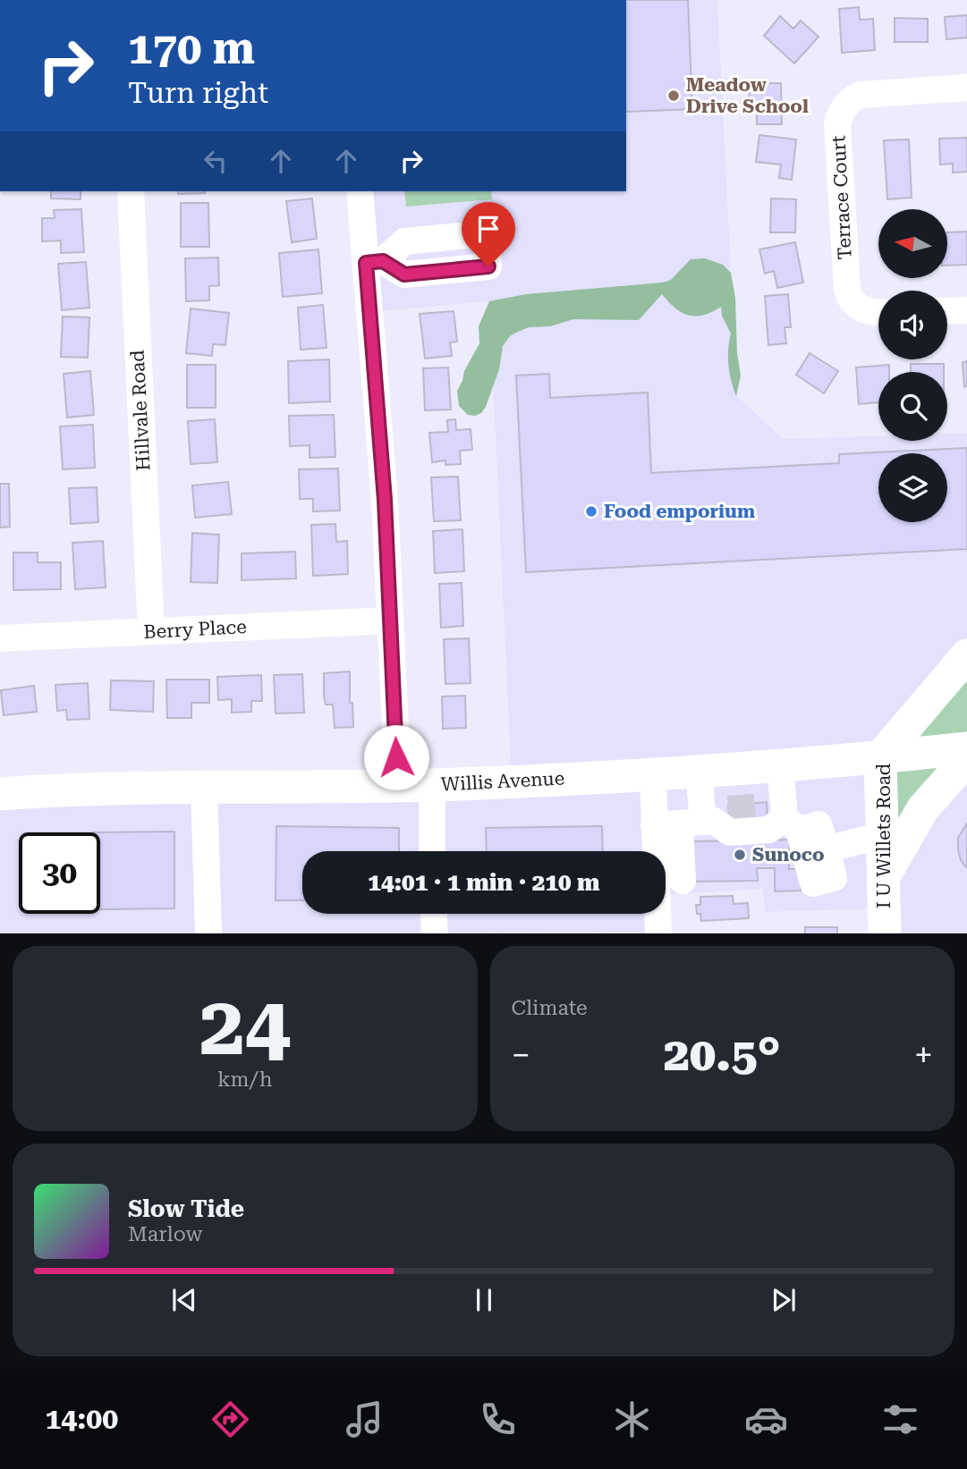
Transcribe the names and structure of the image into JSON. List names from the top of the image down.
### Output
{
  "streets": {
    "main road": ["Willis Avenue", "I U Willets Road"],
    "street": ["Terrace Court", "Hillvale Road", "Berry Place"]
  },
  "crossings": [
    ["Hillvale Road", "Berry Place"],
    ["Willis Avenue", "I U Willets Road"]
  ],
  "places": ["Meadow Drive School", "Food emporium", "Sunoco"],
  "north": "left",
  "page": {
    "turn": ["170 m", "Turn right"],
    "limit": "30",
    "trip": "14:01 · 1 min · 210 m",
    "tile": [
      ["24", "km/h"],
      "Climate"
    ],
    "heat": ["−", "20.5°", "+"],
    "song": ["Slow Tide", "Marlow"],
    "tabs": "14:00"
  }
}
